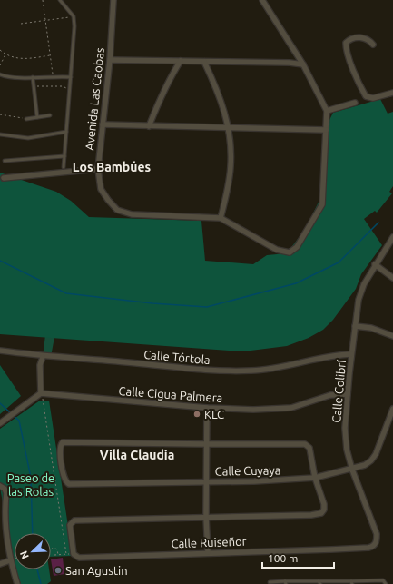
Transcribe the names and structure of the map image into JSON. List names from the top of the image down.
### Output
{
  "streets": {
    "street": [
      "Avenida Las Caobas",
      "Calle Tórtola",
      "Calle Colibrí",
      "Calle Cigua Palmera",
      "Calle Cuyaya",
      "Calle Ruiseñor"
    ]
  },
  "crossings": [
    ["Calle Tórtola", "Calle Colibrí"],
    ["Calle Colibrí", "Calle Cigua Palmera"],
    ["Calle Colibrí", "Calle Cuyaya"],
    ["Calle Colibrí", "Calle Ruiseñor"]
  ],
  "districts": ["Los Bambúes", "Villa Claudia"],
  "parks": ["Paseo de las Rolas"],
  "places": ["KLC", "San Agustin"],
  "scale_bar": "100 m",
  "north": "bottom left"
}
